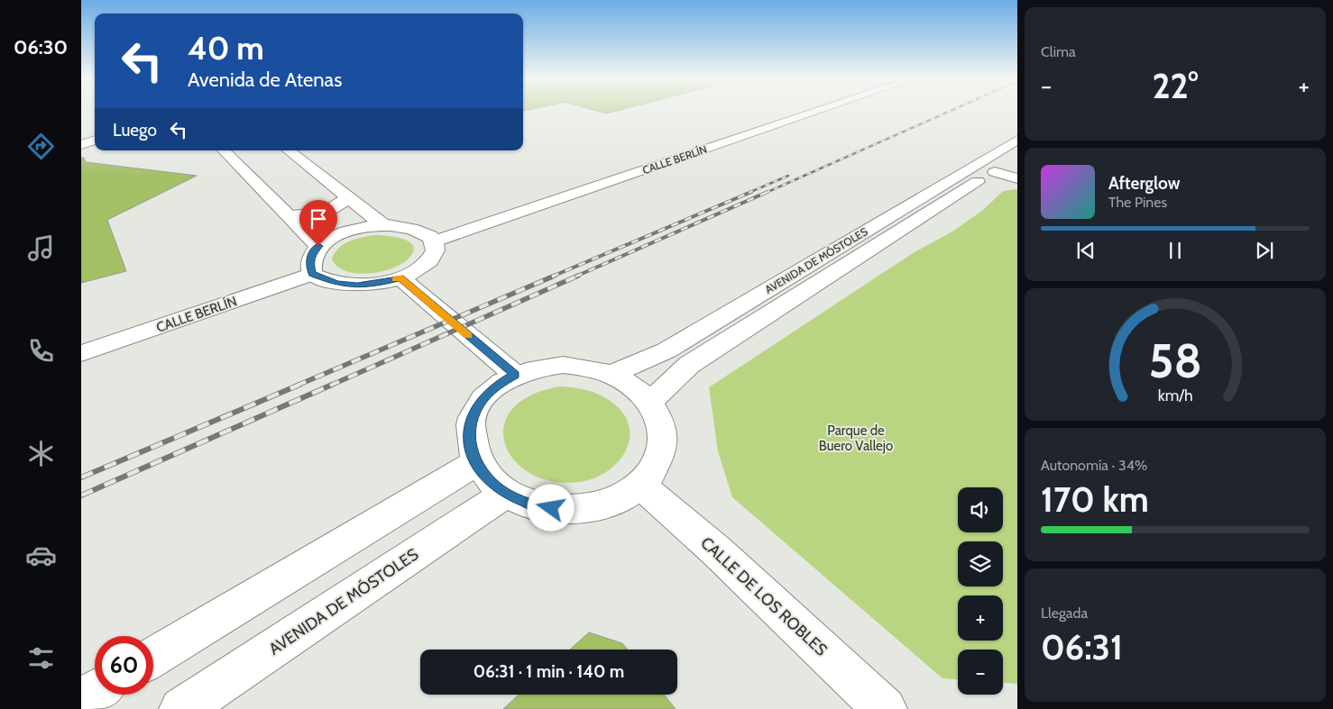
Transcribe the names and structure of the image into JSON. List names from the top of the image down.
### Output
{
  "streets": {
    "street": ["CALLE BERLÍN", "AVENIDA DE MÓSTOLES", "CALLE DE LOS ROBLES"]
  },
  "parks": ["Parque de Buero Vallejo"],
  "page": {
    "tabs": "06:30",
    "tile": [
      "Clima",
      ["Autonomía · 34%", "170 km"],
      ["Llegada", "06:31"]
    ],
    "turn": ["40 m", "Avenida de Atenas"],
    "heat": ["−", "22°", "+"],
    "then": "Luego",
    "song": ["Afterglow", "The Pines"],
    "map_buttons": ["+", "−"],
    "limit": "60",
    "trip": "06:31 · 1 min · 140 m",
    "gauge": ["58", "km/h"]
  }
}
